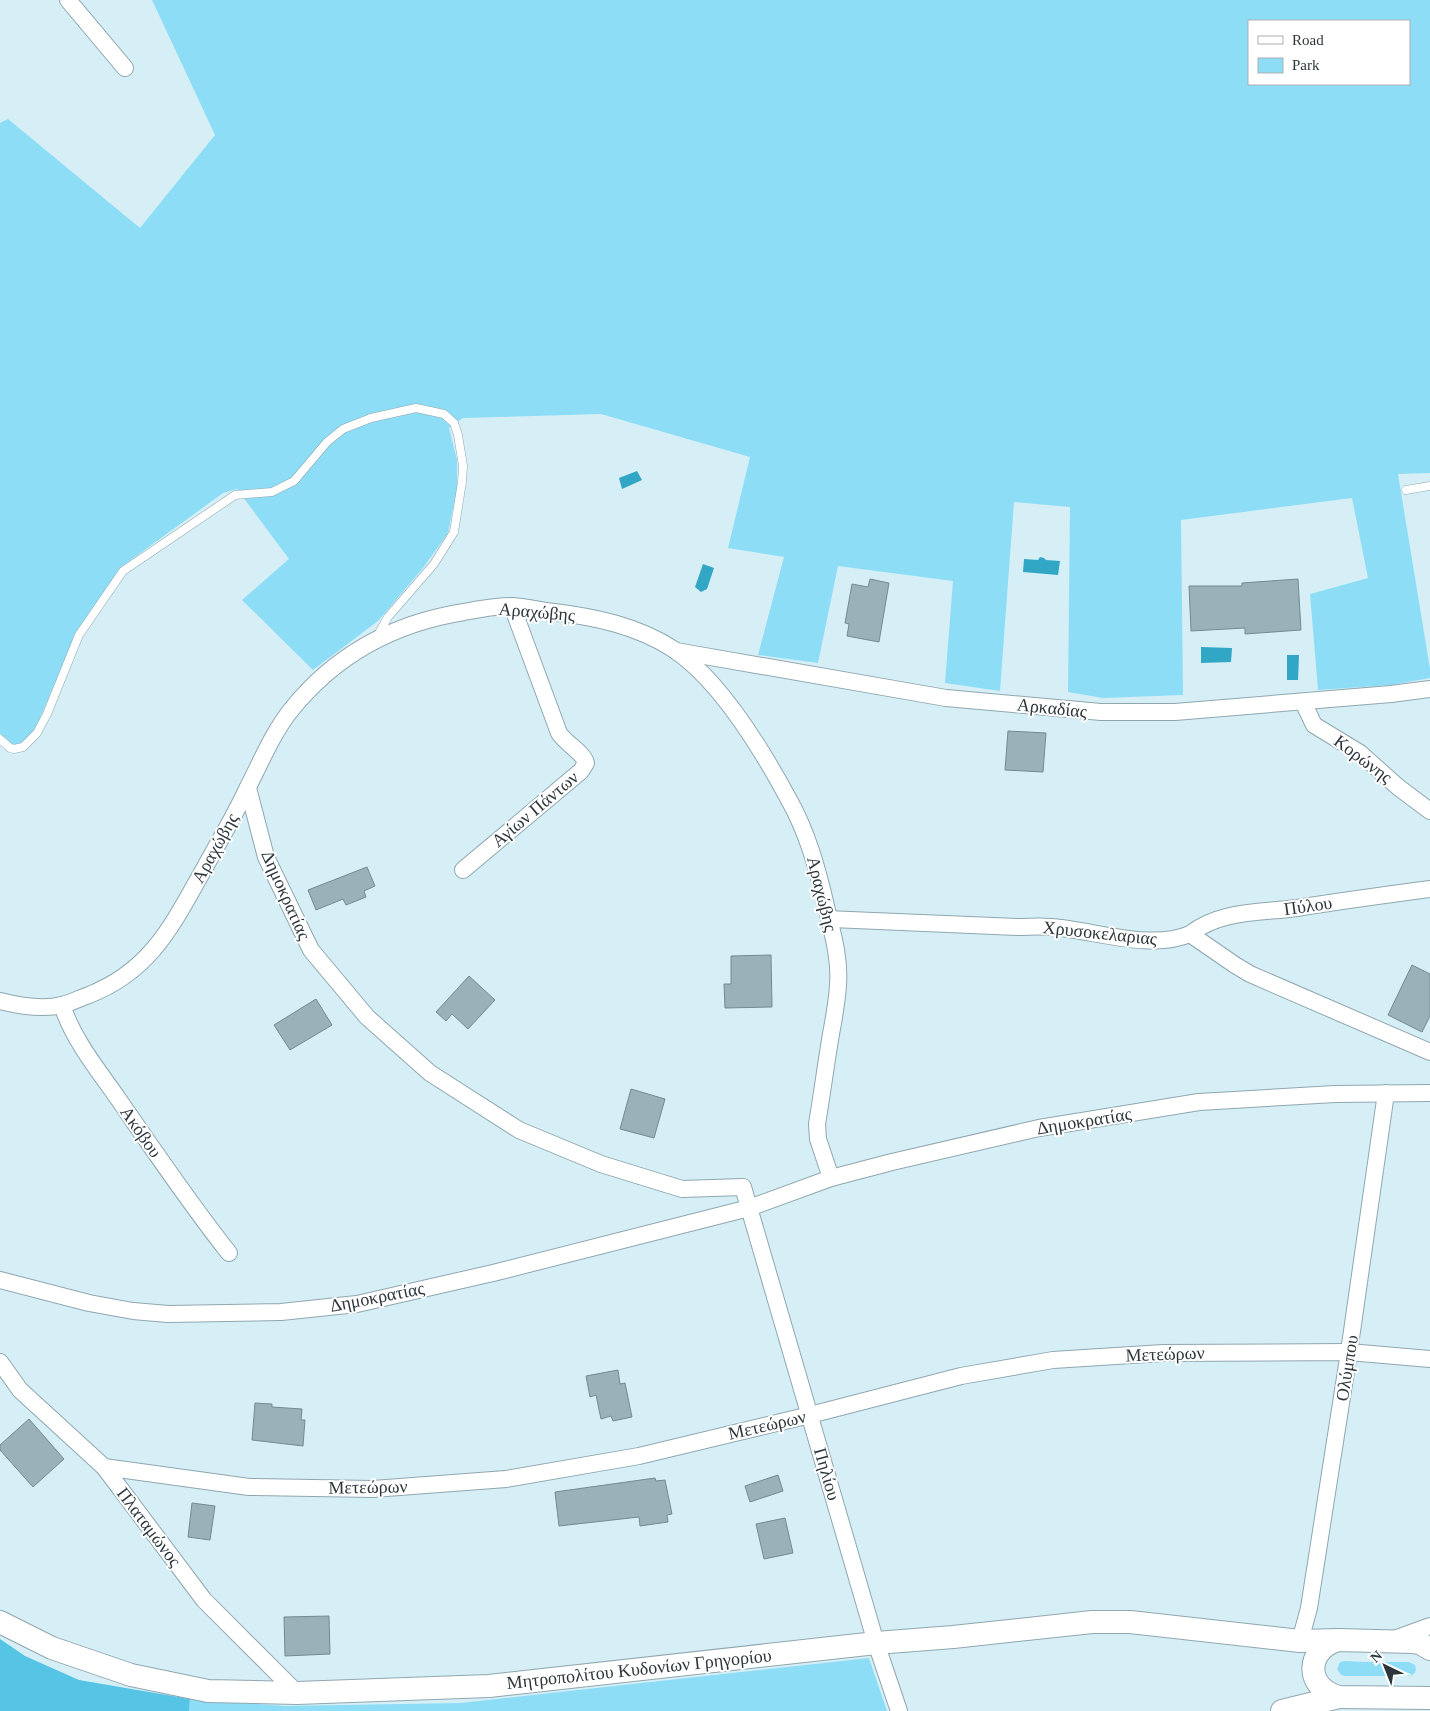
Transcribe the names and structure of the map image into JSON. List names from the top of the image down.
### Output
{
  "streets": {
    "street": [
      "Αραχώβης",
      "Αρκαδίας",
      "Κορώνης",
      "Αγίων Πάντων",
      "Δημοκρατίας",
      "Πύλου",
      "Χρυσοκελαριας",
      "Ακόβου",
      "Μετεώρων",
      "Ολύμπου",
      "Πηλίου",
      "Πλαταμώνος",
      "Μητροπολίτου Κυδονίων Γρηγορίου"
    ]
  },
  "crossings": [
    ["Αραχώβης", "Αρκαδίας"],
    ["Αραχώβης", "Αγίων Πάντων"],
    ["Αραχώβης", "Δημοκρατίας"],
    ["Αραχώβης", "Χρυσοκελαριας"],
    ["Αραχώβης", "Ακόβου"],
    ["Αρκαδίας", "Κορώνης"],
    ["Δημοκρατίας", "Ολύμπου"],
    ["Δημοκρατίας", "Πηλίου"],
    ["Πύλου", "Χρυσοκελαριας"],
    ["Μετεώρων", "Ολύμπου"],
    ["Μετεώρων", "Πηλίου"],
    ["Μετεώρων", "Πλαταμώνος"],
    ["Ολύμπου", "Μητροπολίτου Κυδονίων Γρηγορίου"],
    ["Πηλίου", "Μητροπολίτου Κυδονίων Γρηγορίου"],
    ["Πλαταμώνος", "Μητροπολίτου Κυδονίων Γρηγορίου"]
  ],
  "legend": ["Road", "Park"],
  "north": "top left"
}
